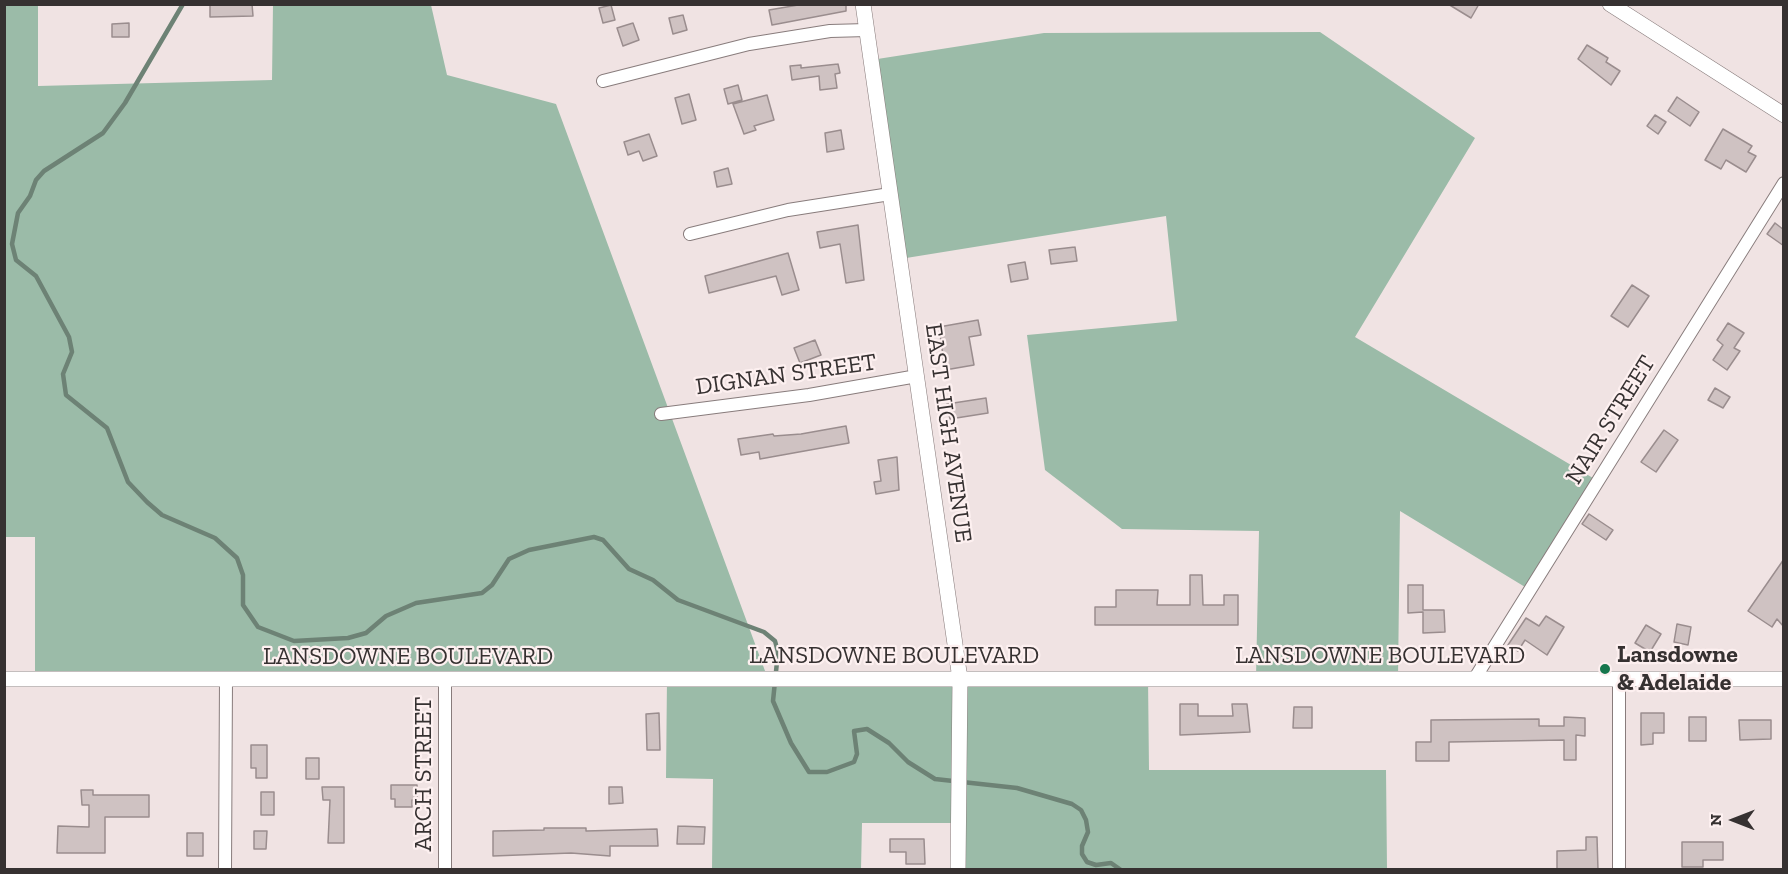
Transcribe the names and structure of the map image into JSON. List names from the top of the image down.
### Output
{
  "streets": {
    "street": [
      "DIGNAN STREET",
      "NAIR STREET",
      "EAST HIGH AVENUE",
      "LANSDOWNE BOULEVARD",
      "ARCH STREET"
    ]
  },
  "crossings": [
    ["DIGNAN STREET", "EAST HIGH AVENUE"],
    ["NAIR STREET", "LANSDOWNE BOULEVARD"],
    ["EAST HIGH AVENUE", "LANSDOWNE BOULEVARD"],
    ["LANSDOWNE BOULEVARD", "ARCH STREET"]
  ],
  "places": ["Lansdowne & Adelaide"],
  "north": "left"
}
